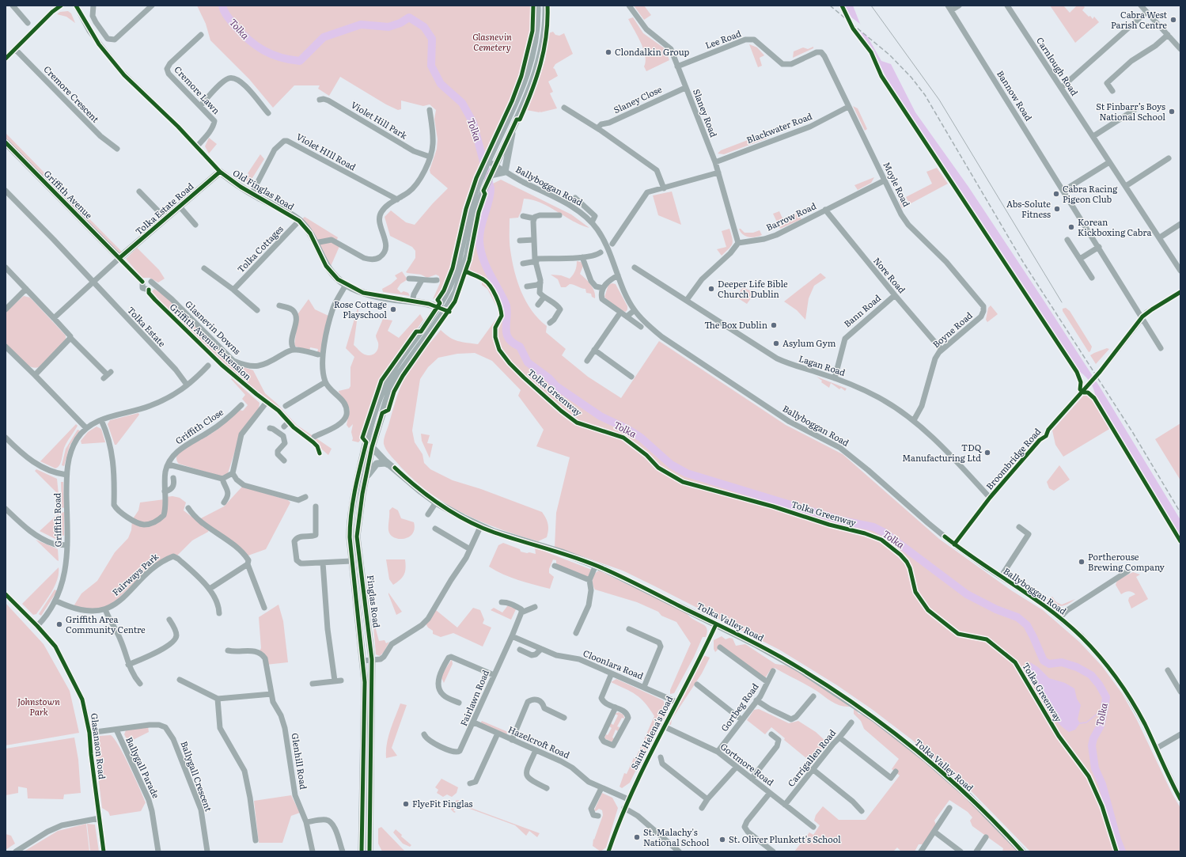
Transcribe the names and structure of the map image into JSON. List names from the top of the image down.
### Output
{
  "streets": {
    "main road": [
      "Old Finglas Road",
      "Griffith Avenue",
      "Tolka Estate Road",
      "Finglas Road",
      "Tolka Valley Road"
    ],
    "street": [
      "Lee Road",
      "Carnlough Road",
      "Cremore Lawn",
      "Cremore Crescent",
      "Bannow Road",
      "Slaney Close",
      "Slaney Road",
      "Violet Hill Park",
      "Blackwater Road",
      "Violet HIll Road",
      "Moyle Road",
      "Ballyboggan Road",
      "Barrow Road",
      "Tolka Cottages",
      "Nore Road",
      "Bann Road",
      "Tolka Estate",
      "Glasnevin Downs",
      "Boyne Road",
      "Griffith Avenue Extension",
      "Lagan Road",
      "Griffith Close",
      "Broombridge Road",
      "Griffith Road",
      "Fairways Park",
      "Cloonlara Road",
      "Fairlawn Road",
      "Gortbeg Road",
      "Saint Helena's Road",
      "Hazelcroft Road",
      "Glasanaon Road",
      "Carrigallen Road",
      "Glenhill Road",
      "Gortmore Road",
      "Ballygall Parade",
      "Ballygall Crescent"
    ],
    "cycle path": ["Tolka Greenway"]
  },
  "crossings": [
    ["Lee Road", "Slaney Road"],
    ["Lee Road", "Moyle Road"],
    ["Cremore Lawn", "Old Finglas Road"],
    ["Bannow Road", "Broombridge Road"],
    ["Slaney Close", "Slaney Road"],
    ["Slaney Road", "Blackwater Road"],
    ["Slaney Road", "Barrow Road"],
    ["Blackwater Road", "Moyle Road"],
    ["Violet HIll Road", "Old Finglas Road"],
    ["Moyle Road", "Barrow Road"],
    ["Moyle Road", "Boyne Road"],
    ["Ballyboggan Road", "Broombridge Road"],
    ["Ballyboggan Road", "Finglas Road"],
    ["Old Finglas Road", "Tolka Estate Road"],
    ["Old Finglas Road", "Tolka Cottages"],
    ["Old Finglas Road", "Finglas Road"],
    ["Griffith Avenue", "Tolka Estate Road"],
    ["Griffith Avenue", "Griffith Avenue Extension"],
    ["Tolka Estate Road", "Griffith Avenue Extension"],
    ["Barrow Road", "Nore Road"],
    ["Nore Road", "Bann Road"],
    ["Nore Road", "Boyne Road"],
    ["Bann Road", "Lagan Road"],
    ["Tolka Estate", "Griffith Road"],
    ["Glasnevin Downs", "Griffith Avenue Extension"],
    ["Boyne Road", "Lagan Road"],
    ["Lagan Road", "Broombridge Road"],
    ["Griffith Close", "Griffith Road"],
    ["Griffith Road", "Fairways Park"],
    ["Griffith Road", "Glasanaon Road"],
    ["Finglas Road", "Tolka Valley Road"],
    ["Tolka Valley Road", "Saint Helena's Road"],
    ["Cloonlara Road", "Fairlawn Road"],
    ["Cloonlara Road", "Saint Helena's Road"],
    ["Fairlawn Road", "Hazelcroft Road"],
    ["Gortbeg Road", "Gortmore Road"],
    ["Saint Helena's Road", "Hazelcroft Road"],
    ["Saint Helena's Road", "Gortmore Road"],
    ["Carrigallen Road", "Gortmore Road"],
    ["Ballygall Parade", "Ballygall Crescent"]
  ],
  "water": ["Tolka"],
  "parks": ["Glasnevin Cemetery", "Johnstown Park"],
  "places": [
    "Cabra West Parish Centre",
    "Clondalkin Group",
    "St Finbarr’s Boys National School",
    "Cabra Racing Pigeon Club",
    "Abs-Solute Fitness",
    "Korean Kickboxing Cabra",
    "Deeper Life Bible Church Dublin",
    "Rose Cottage Playschool",
    "The Box Dublin",
    "Asylum Gym",
    "TDQ Manufacturing Ltd",
    "Portherouse Brewing Company",
    "Griffith Area Community Centre",
    "FlyeFit Finglas",
    "St. Malachy's National School",
    "St. Oliver Plunkett's School"
  ]
}
